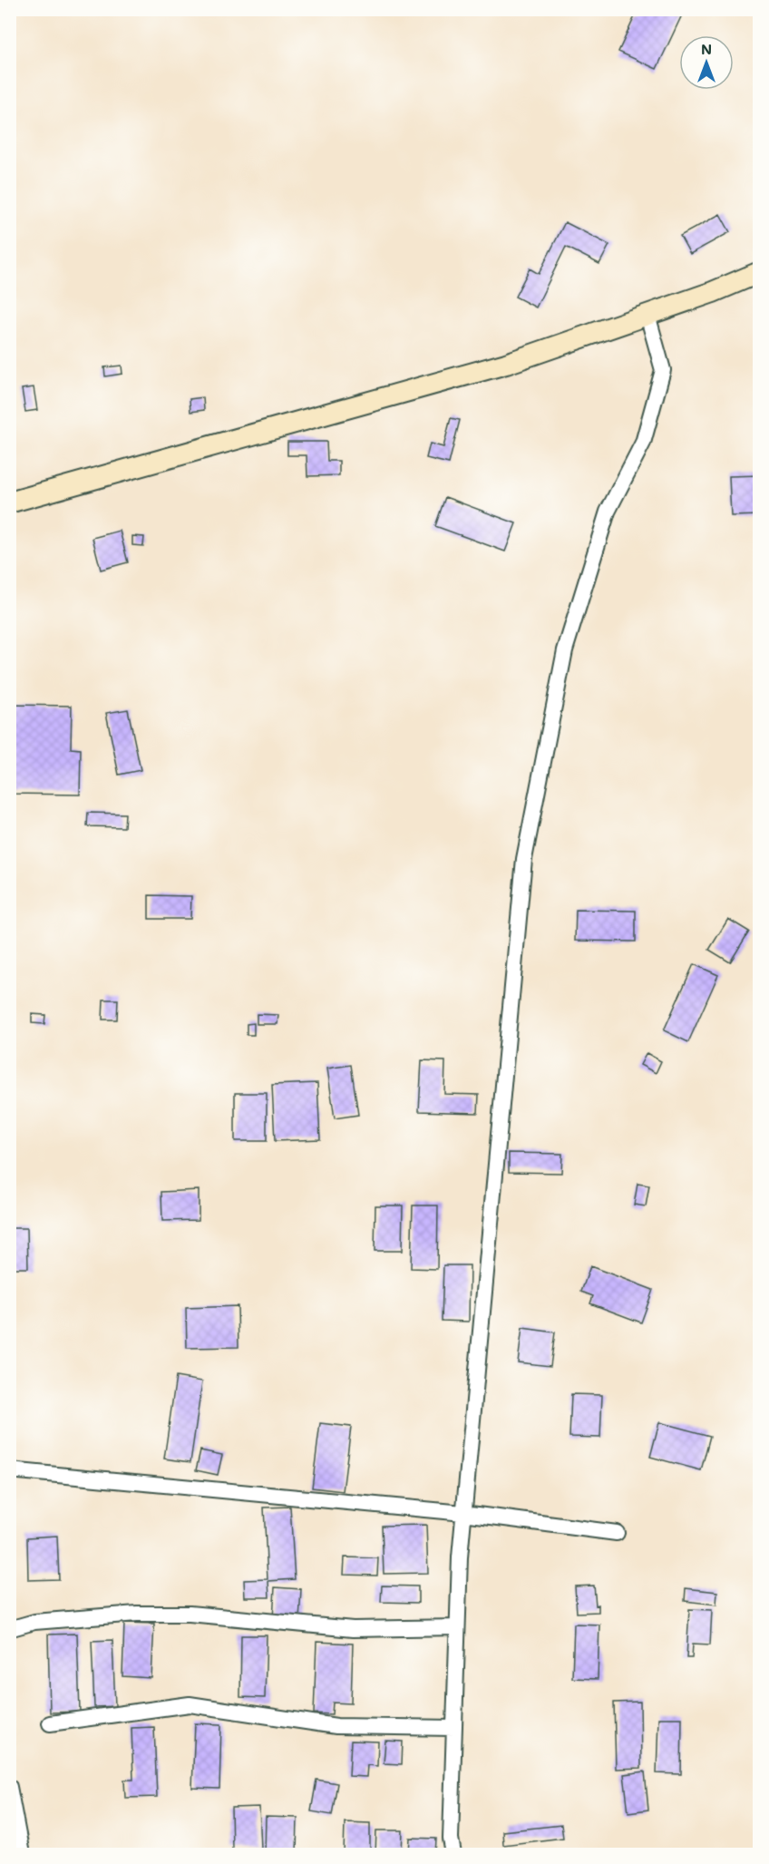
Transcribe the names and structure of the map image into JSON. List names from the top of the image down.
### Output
{
  "north": "top"
}
